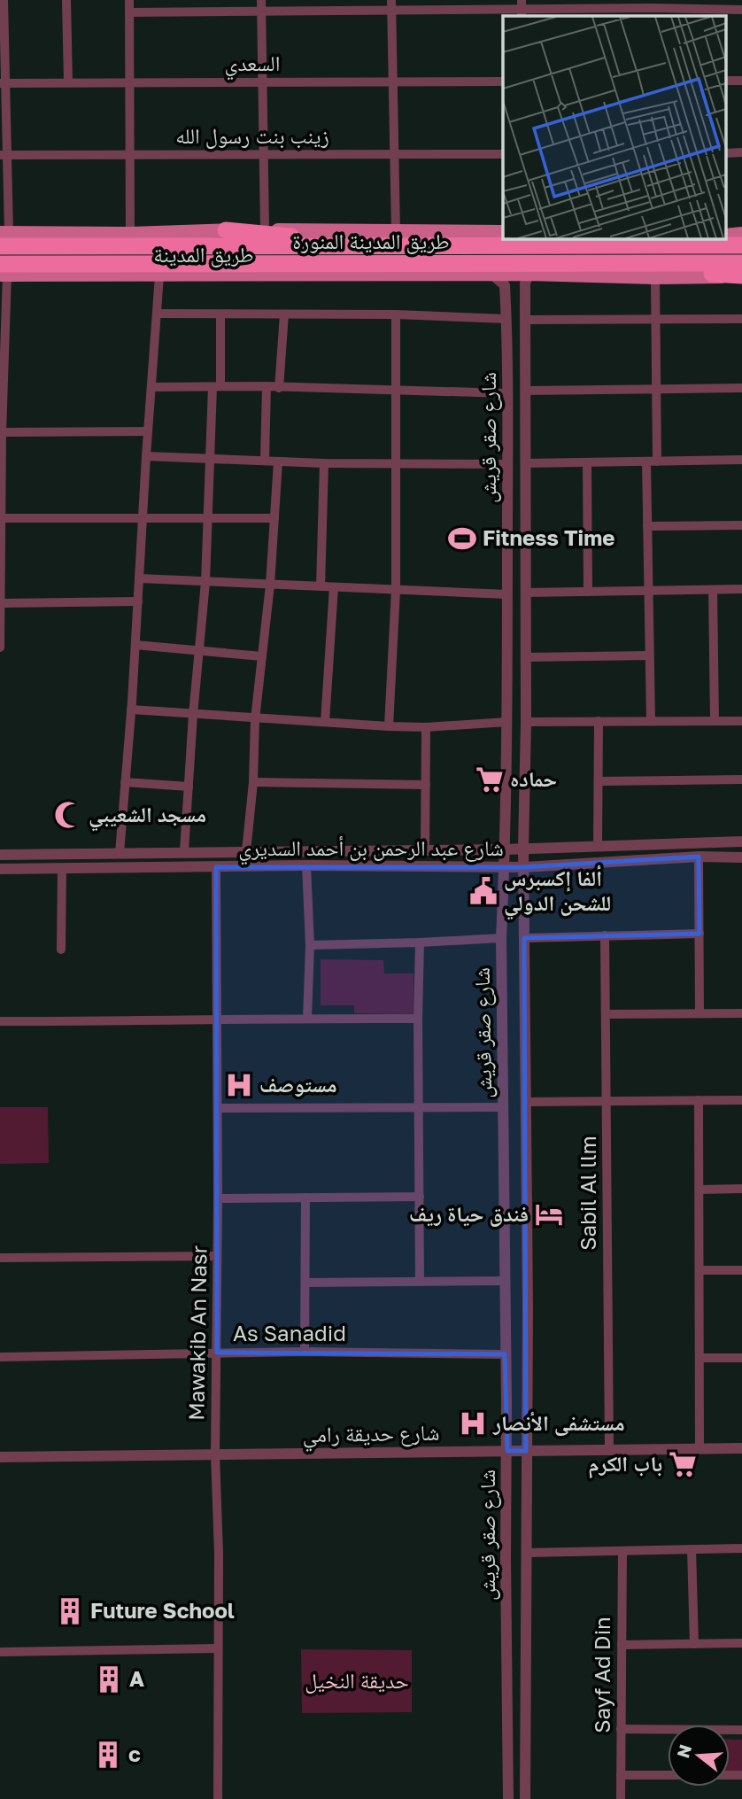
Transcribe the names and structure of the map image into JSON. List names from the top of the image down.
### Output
{
  "streets": {
    "highway": ["طريق المدينة المنورة"],
    "main road": ["طريق المدينة"],
    "street": [
      "السعدي",
      "زينب بنت رسول الله",
      "شارع صقر قريش",
      "شارع عبد الرحمن بن أحمد السديري",
      "Sabil Al llm",
      "Mawakib An Nasr",
      "As Sanadid",
      "شارع حديقة رامي",
      "Sayf Ad Din"
    ]
  },
  "crossings": [
    ["طريق المدينة المنورة", "طريق المدينة"],
    ["طريق المدينة", "شارع صقر قريش"],
    ["شارع صقر قريش", "شارع عبد الرحمن بن أحمد السديري"],
    ["شارع صقر قريش", "As Sanadid"],
    ["شارع صقر قريش", "شارع حديقة رامي"],
    ["شارع عبد الرحمن بن أحمد السديري", "Mawakib An Nasr"],
    ["Sabil Al llm", "شارع حديقة رامي"],
    ["Mawakib An Nasr", "As Sanadid"],
    ["Mawakib An Nasr", "شارع حديقة رامي"]
  ],
  "parks": ["حديقة النخيل"],
  "places": {
    "sports": ["Fitness Time"],
    "supermarket": ["حماده", "باب الكرم"],
    "mosque": ["مسجد الشعيبي"],
    "public building": ["ألفا إكسبرس للشحن الدولي"],
    "hospital": ["مستوصف", "مستشفى الأنصار"],
    "hotel": ["فندق حياة ريف"],
    "building": ["Future School", "A", "c"]
  },
  "north": "left"
}
